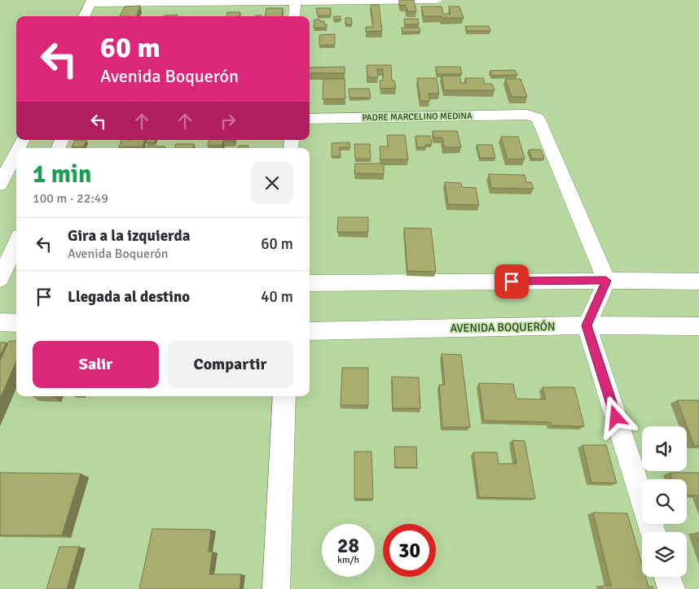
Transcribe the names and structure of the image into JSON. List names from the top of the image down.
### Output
{
  "streets": {
    "street": ["PADRE MARCELINO MEDINA", "AVENIDA BOQUERÓN"]
  },
  "page": {
    "turn": ["60 m", "Avenida Boquerón"],
    "heading": ["1 min", "100 m · 22:49"],
    "list": [
      {
        "name": "Gira a la izquierda",
        "note": "Avenida Boquerón",
        "value": "60 m"
      },
      {
        "name": "Llegada al destino",
        "value": "40 m"
      }
    ],
    "buttons": ["Salir", "Compartir"],
    "speed": "28 km/h",
    "limit": "30"
  }
}
